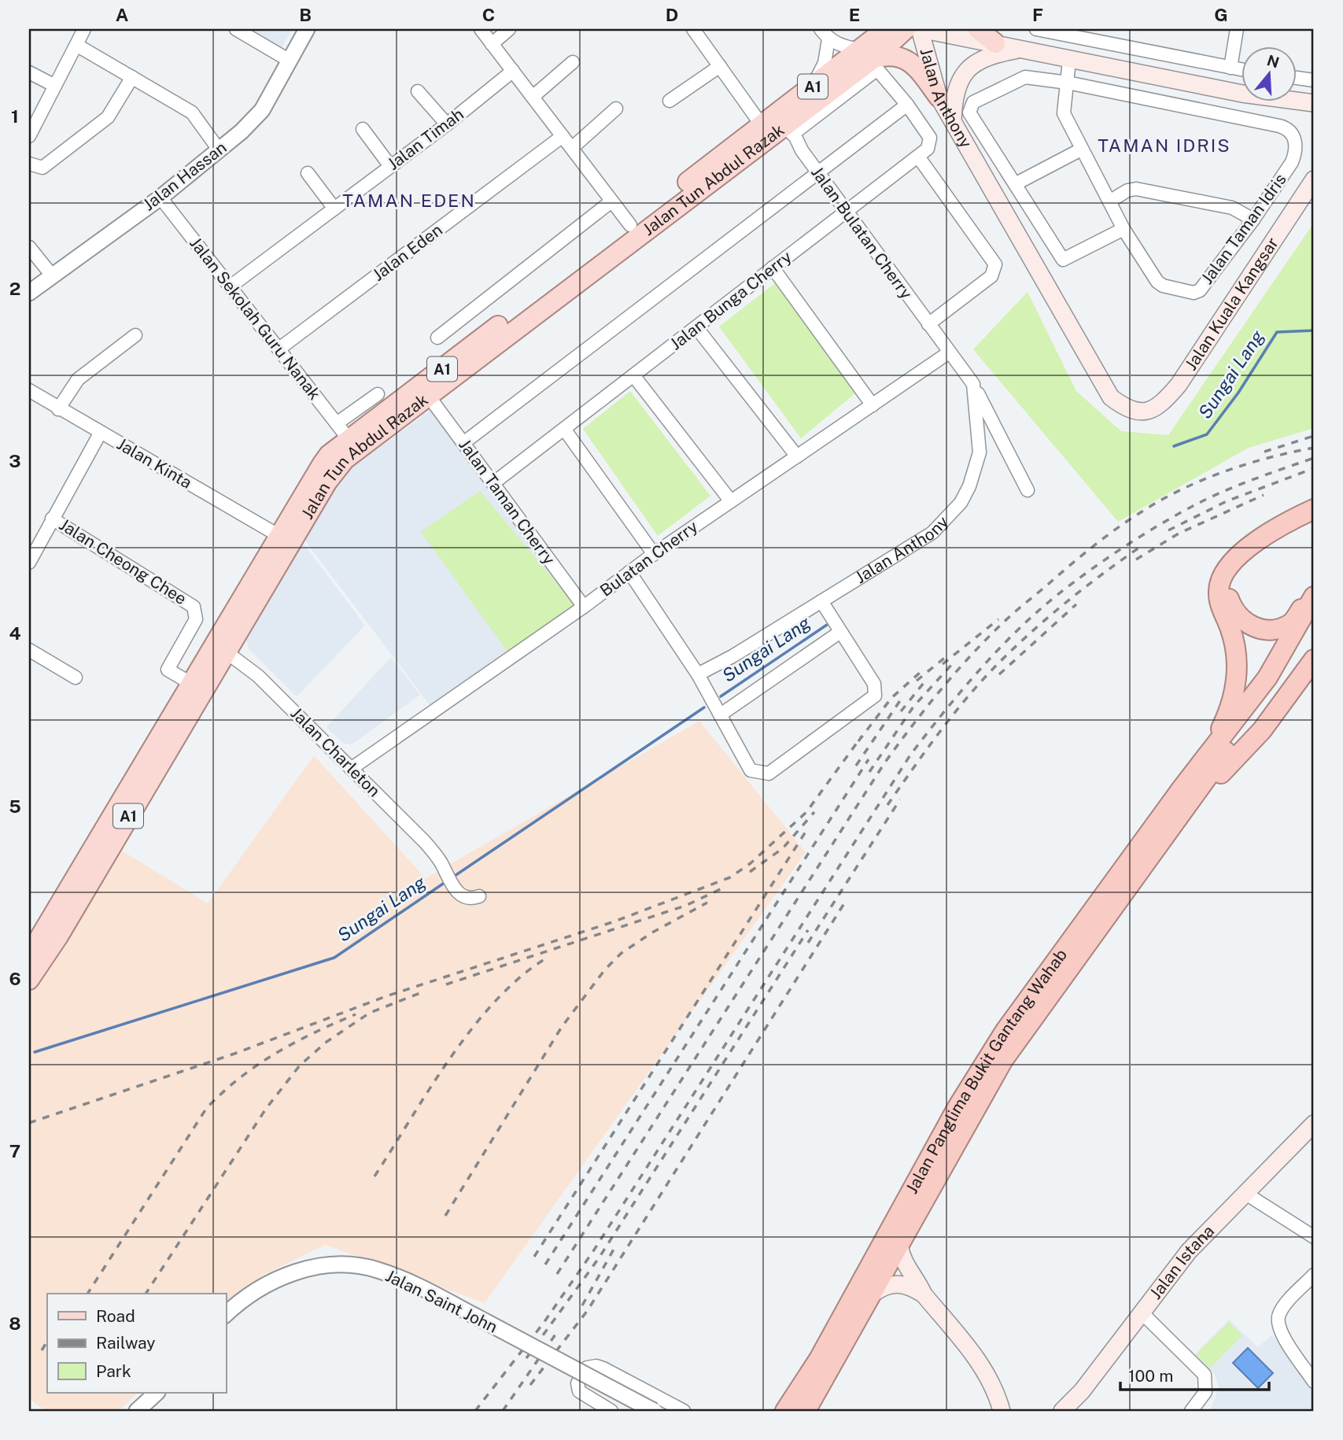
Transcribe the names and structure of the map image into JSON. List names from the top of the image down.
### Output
{
  "streets": {
    "highway": ["Jalan Panglima Bukit Gantang Wahab"],
    "main road": [
      "A1",
      "Jalan Anthony",
      "Jalan Tun Abdul Razak",
      "Jalan Kuala Kangsar",
      "Jalan Istana"
    ],
    "street": [
      "Jalan Timah",
      "Jalan Hassan",
      "Jalan Taman Idris",
      "Jalan Bulatan Cherry",
      "Jalan Eden",
      "Jalan Bunga Cherry",
      "Jalan Sekolah Guru Nanak",
      "Jalan Kinta",
      "Jalan Taman Cherry",
      "Bulatan Cherry",
      "Jalan Cheong Chee",
      "Jalan Charleton",
      "Jalan Saint John"
    ]
  },
  "crossings": [
    ["Jalan Anthony", "Jalan Kuala Kangsar"],
    ["Jalan Timah", "Jalan Sekolah Guru Nanak"],
    ["Jalan Hassan", "Jalan Sekolah Guru Nanak"],
    ["Jalan Tun Abdul Razak", "Jalan Bulatan Cherry"],
    ["Jalan Tun Abdul Razak", "Jalan Sekolah Guru Nanak"],
    ["Jalan Tun Abdul Razak", "Jalan Kinta"],
    ["Jalan Tun Abdul Razak", "Jalan Taman Cherry"],
    ["Jalan Tun Abdul Razak", "Jalan Cheong Chee"],
    ["Jalan Tun Abdul Razak", "Jalan Charleton"],
    ["Jalan Bulatan Cherry", "Jalan Bunga Cherry"],
    ["Jalan Bulatan Cherry", "Bulatan Cherry"],
    ["Jalan Eden", "Jalan Sekolah Guru Nanak"],
    ["Jalan Bunga Cherry", "Jalan Taman Cherry"],
    ["Jalan Taman Cherry", "Bulatan Cherry"],
    ["Bulatan Cherry", "Jalan Charleton"]
  ],
  "districts": ["TAMAN IDRIS", "TAMAN EDEN"],
  "water": ["Sungai Lang"],
  "legend": ["Road", "Railway", "Park"],
  "scale_bar": "100 m",
  "north": "top",
  "grid": {
    "columns": [
      "A",
      "B",
      "C",
      "D",
      "E",
      "F",
      "G"
    ],
    "rows": [
      "1",
      "2",
      "3",
      "4",
      "5",
      "6",
      "7",
      "8"
    ]
  }
}
